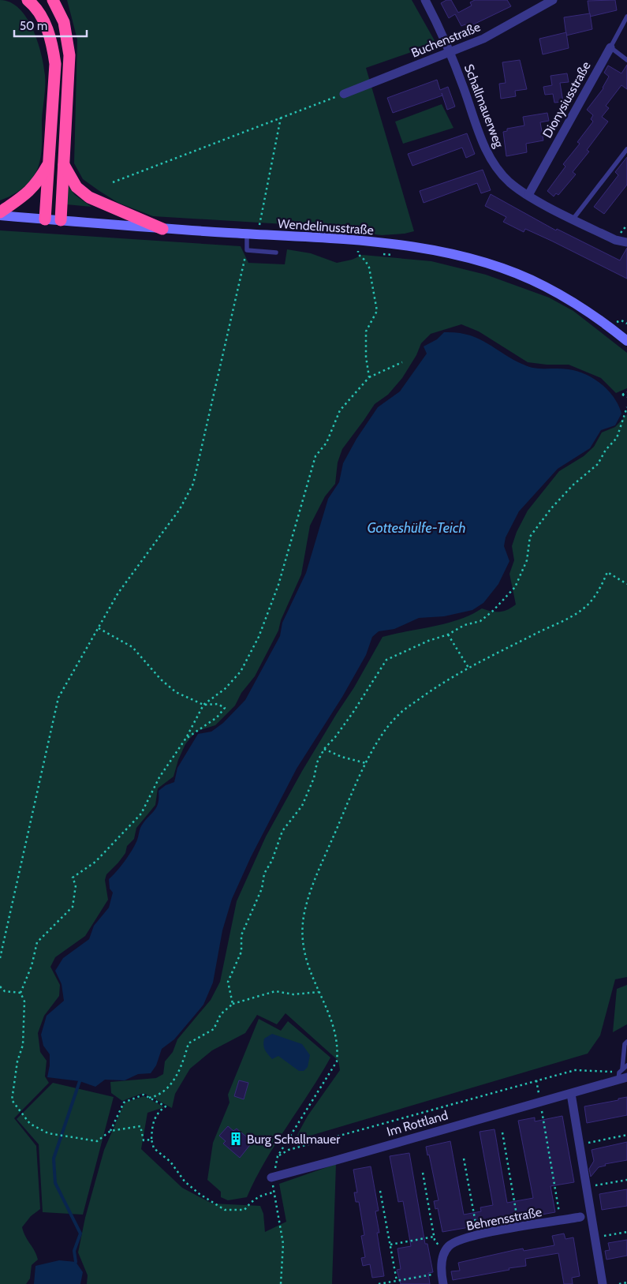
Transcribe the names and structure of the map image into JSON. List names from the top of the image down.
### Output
{
  "streets": {
    "main road": ["Wendelinusstraße"],
    "street": [
      "Buchenstraße",
      "Dionysiusstraße",
      "Schallmauerweg",
      "Im Rottland",
      "Behrensstraße"
    ]
  },
  "crossings": [
    ["Buchenstraße", "Schallmauerweg"],
    ["Dionysiusstraße", "Schallmauerweg"]
  ],
  "water": ["Gotteshülfe-Teich"],
  "places": {
    "building": ["Burg Schallmauer"]
  },
  "scale_bar": "50 m"
}
